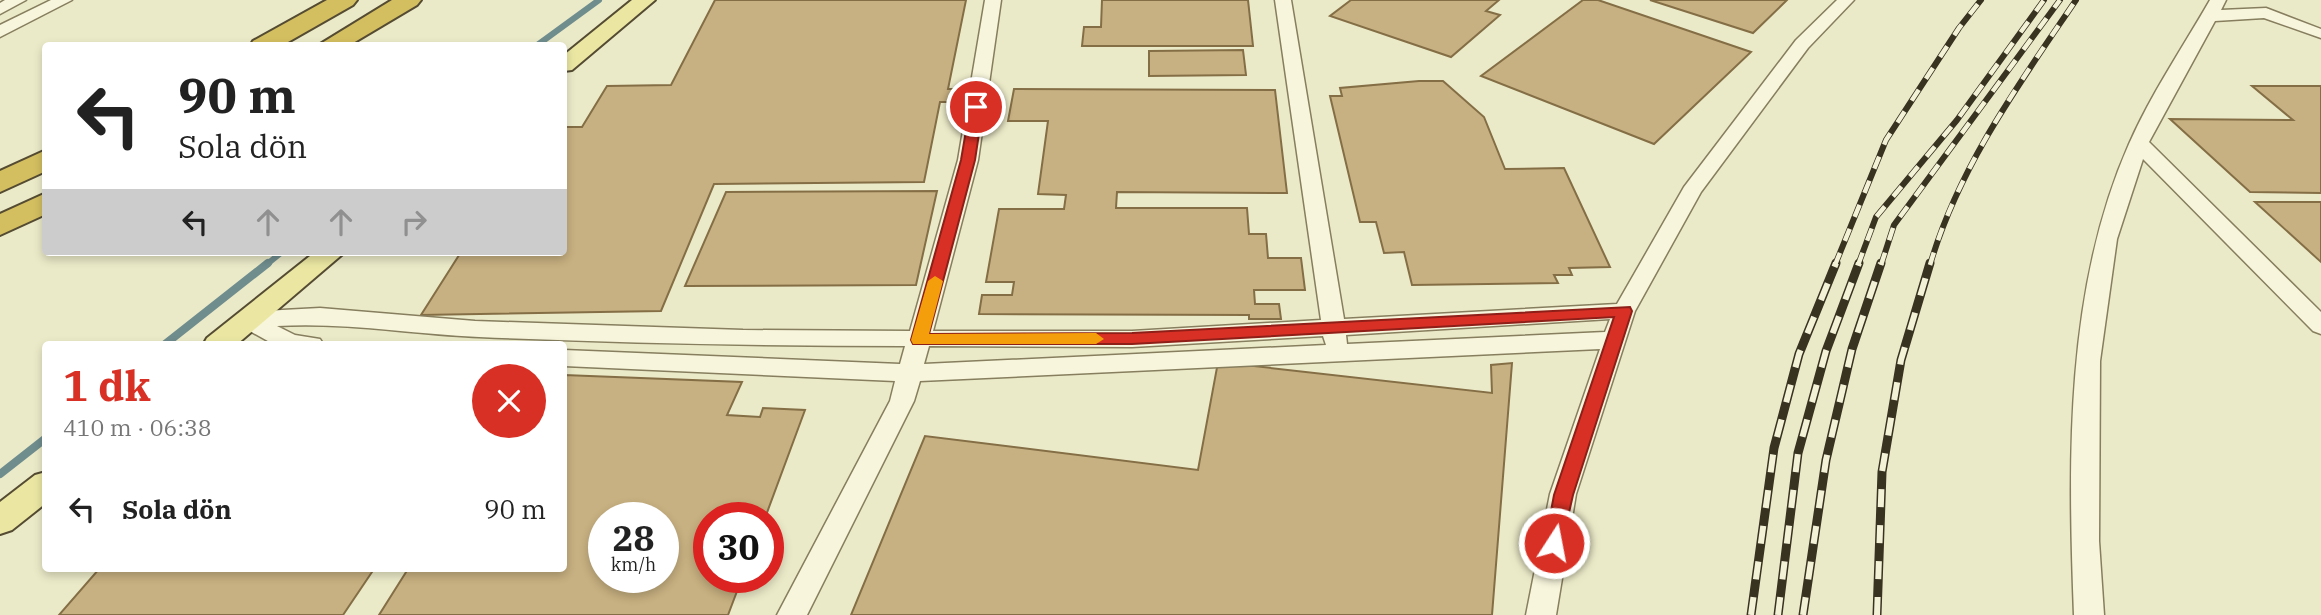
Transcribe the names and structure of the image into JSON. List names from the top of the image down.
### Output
{
  "page": {
    "turn": ["90 m", "Sola dön"],
    "heading": ["1 dk", "410 m · 06:38"],
    "list": [
      {
        "name": "Sola dön",
        "value": "90 m"
      }
    ],
    "speed": "28 km/h",
    "limit": "30"
  }
}
